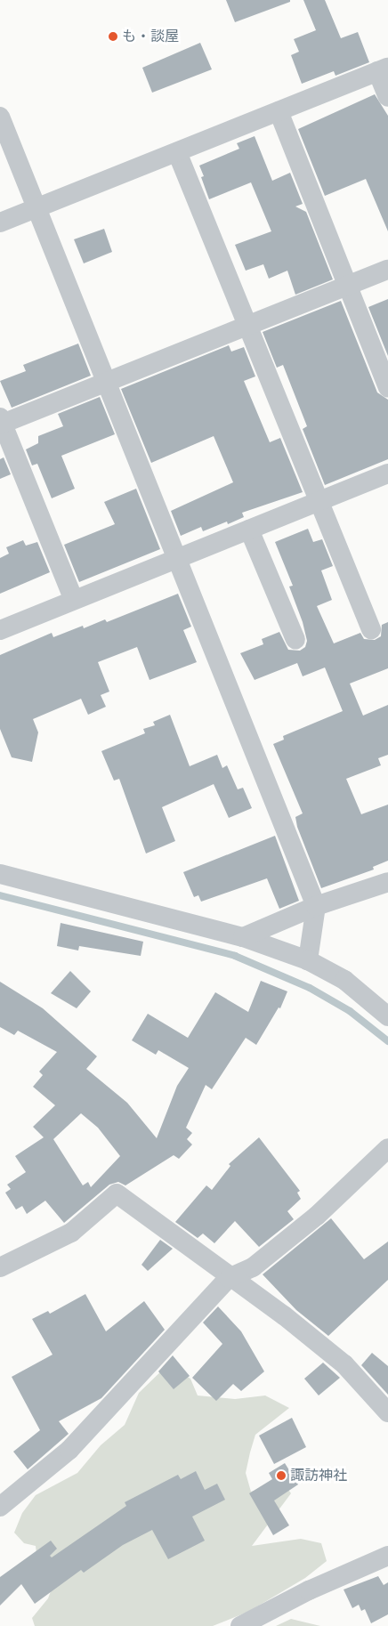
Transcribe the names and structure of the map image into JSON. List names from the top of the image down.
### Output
{
  "places": ["も・談屋", "諏訪神社"]
}
